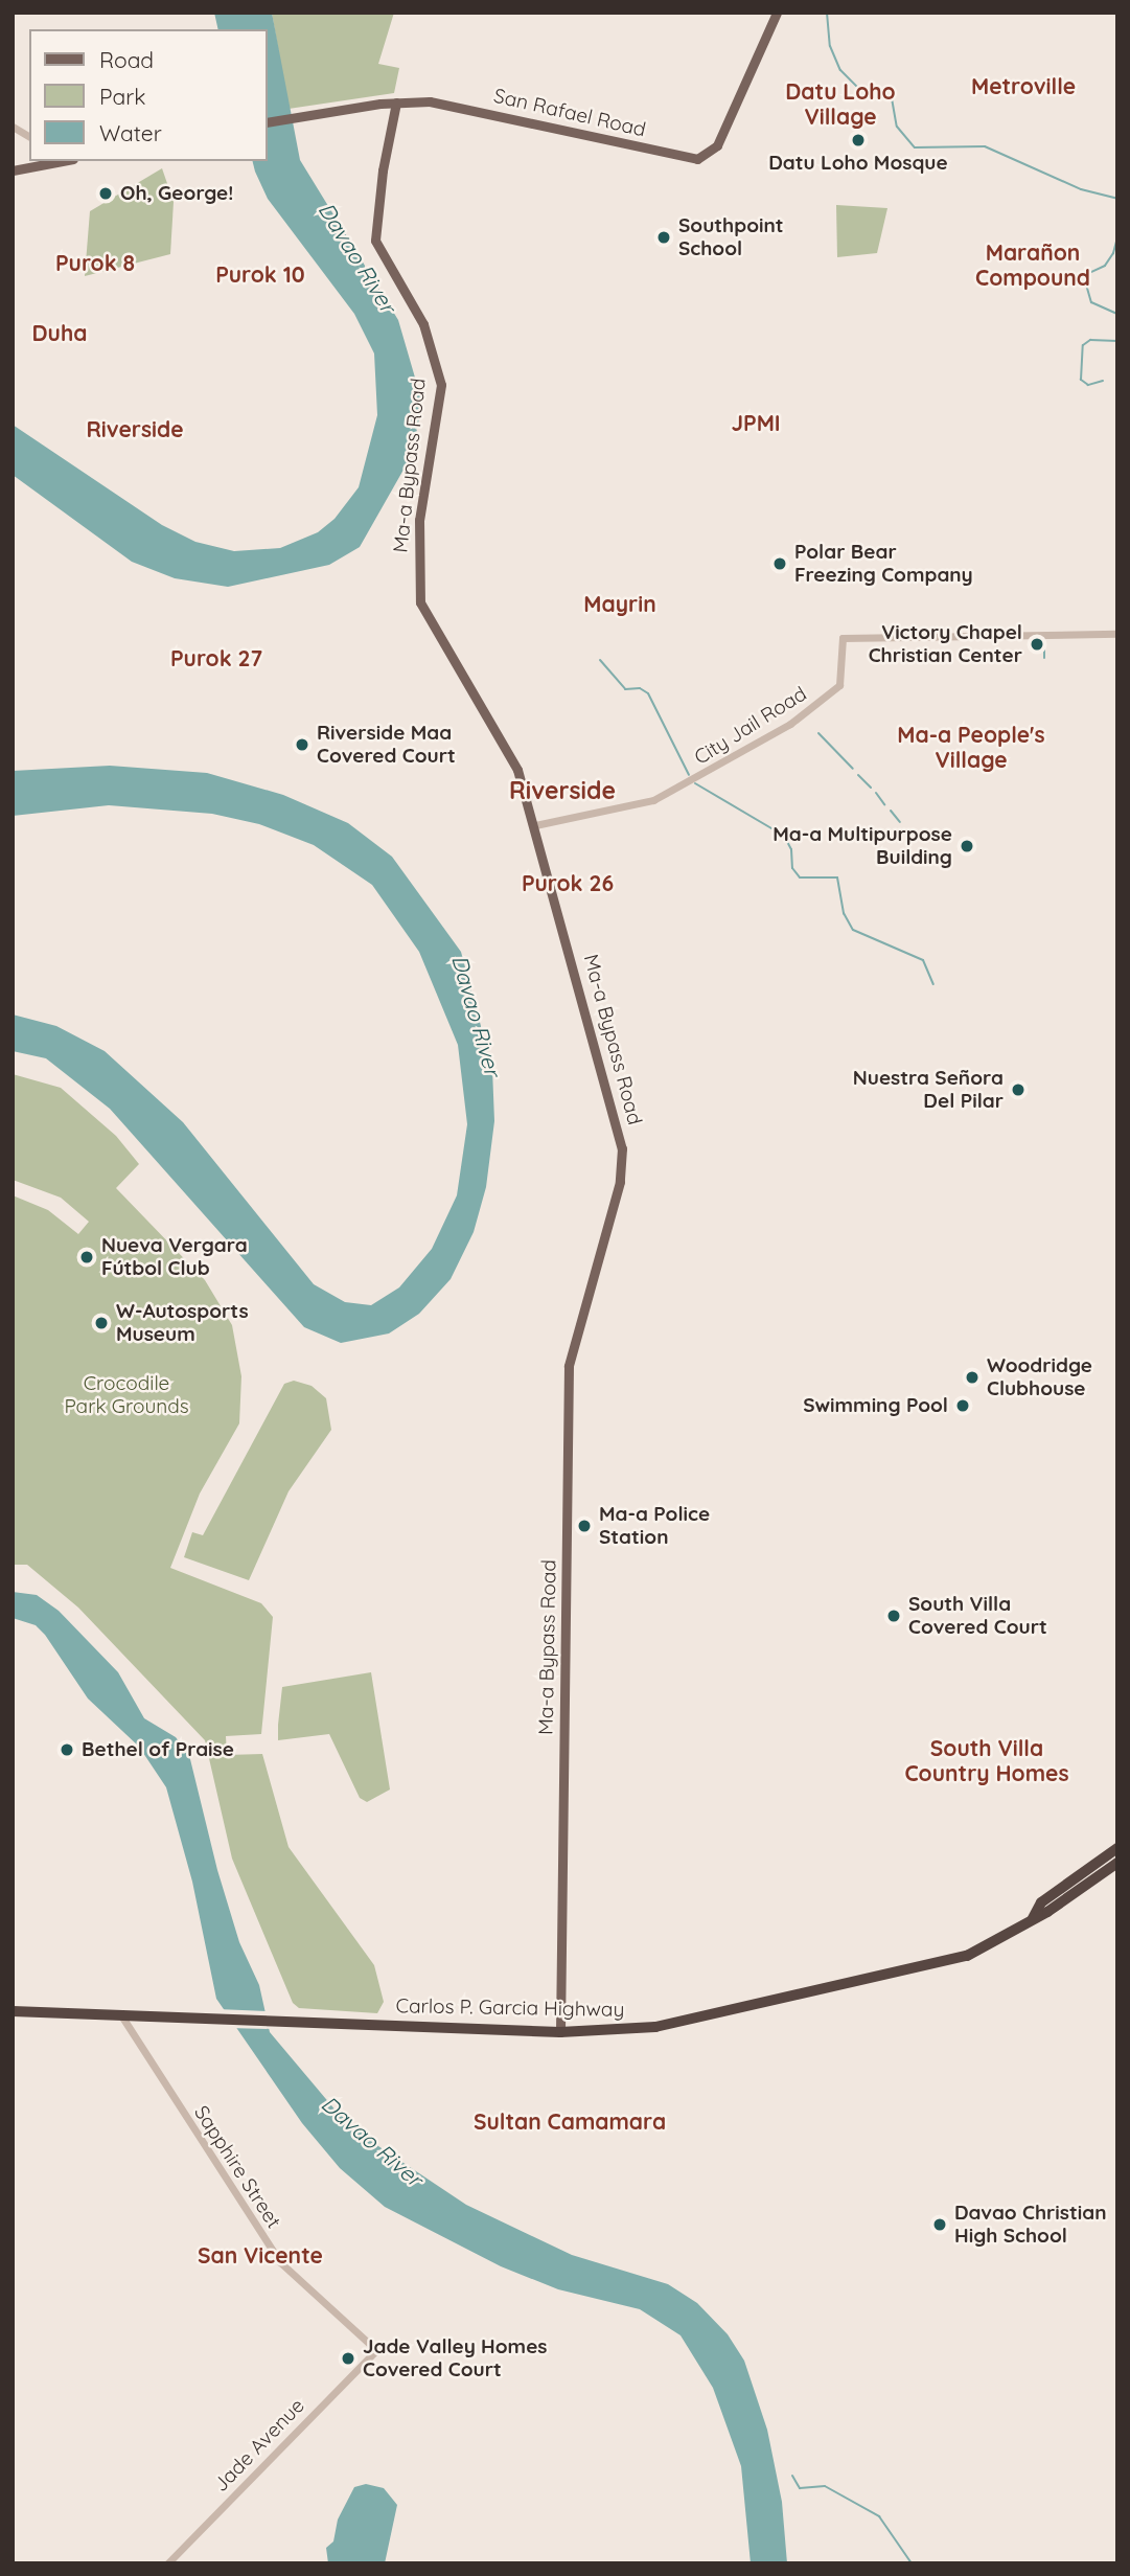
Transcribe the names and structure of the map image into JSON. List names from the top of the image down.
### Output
{
  "streets": {
    "highway": ["Carlos P. Garcia Highway"],
    "main road": ["San Rafael Road", "Ma-a Bypass Road"],
    "street": ["City Jail Road", "Sapphire Street", "Jade Avenue"]
  },
  "crossings": [
    ["San Rafael Road", "Ma-a Bypass Road"],
    ["Ma-a Bypass Road", "City Jail Road"],
    ["Ma-a Bypass Road", "Carlos P. Garcia Highway"],
    ["Carlos P. Garcia Highway", "Sapphire Street"],
    ["Sapphire Street", "Jade Avenue"]
  ],
  "districts": [
    "Metroville",
    "Datu Loho Village",
    "Marañon Compound",
    "Purok 8",
    "Purok 10",
    "Duha",
    "JPMI",
    "Riverside",
    "Mayrin",
    "Purok 27",
    "Ma-a People's Village",
    "Riverside",
    "Purok 26",
    "South Villa Country Homes",
    "Sultan Camamara",
    "San Vicente"
  ],
  "water": ["Davao River"],
  "parks": ["Crocodile Park Grounds"],
  "places": [
    "Datu Loho Mosque",
    "Oh, George!",
    "Southpoint School",
    "Polar Bear Freezing Company",
    "Victory Chapel Christian Center",
    "Riverside Maa Covered Court",
    "Ma-a Multipurpose Building",
    "Nuestra Señora Del Pilar",
    "Nueva Vergara Fútbol Club",
    "W-Autosports Museum",
    "Woodridge Clubhouse",
    "Swimming Pool",
    "Ma-a Police Station",
    "South Villa Covered Court",
    "Bethel of Praise",
    "Davao Christian High School",
    "Jade Valley Homes Covered Court"
  ],
  "legend": ["Road", "Park", "Water"]
}
